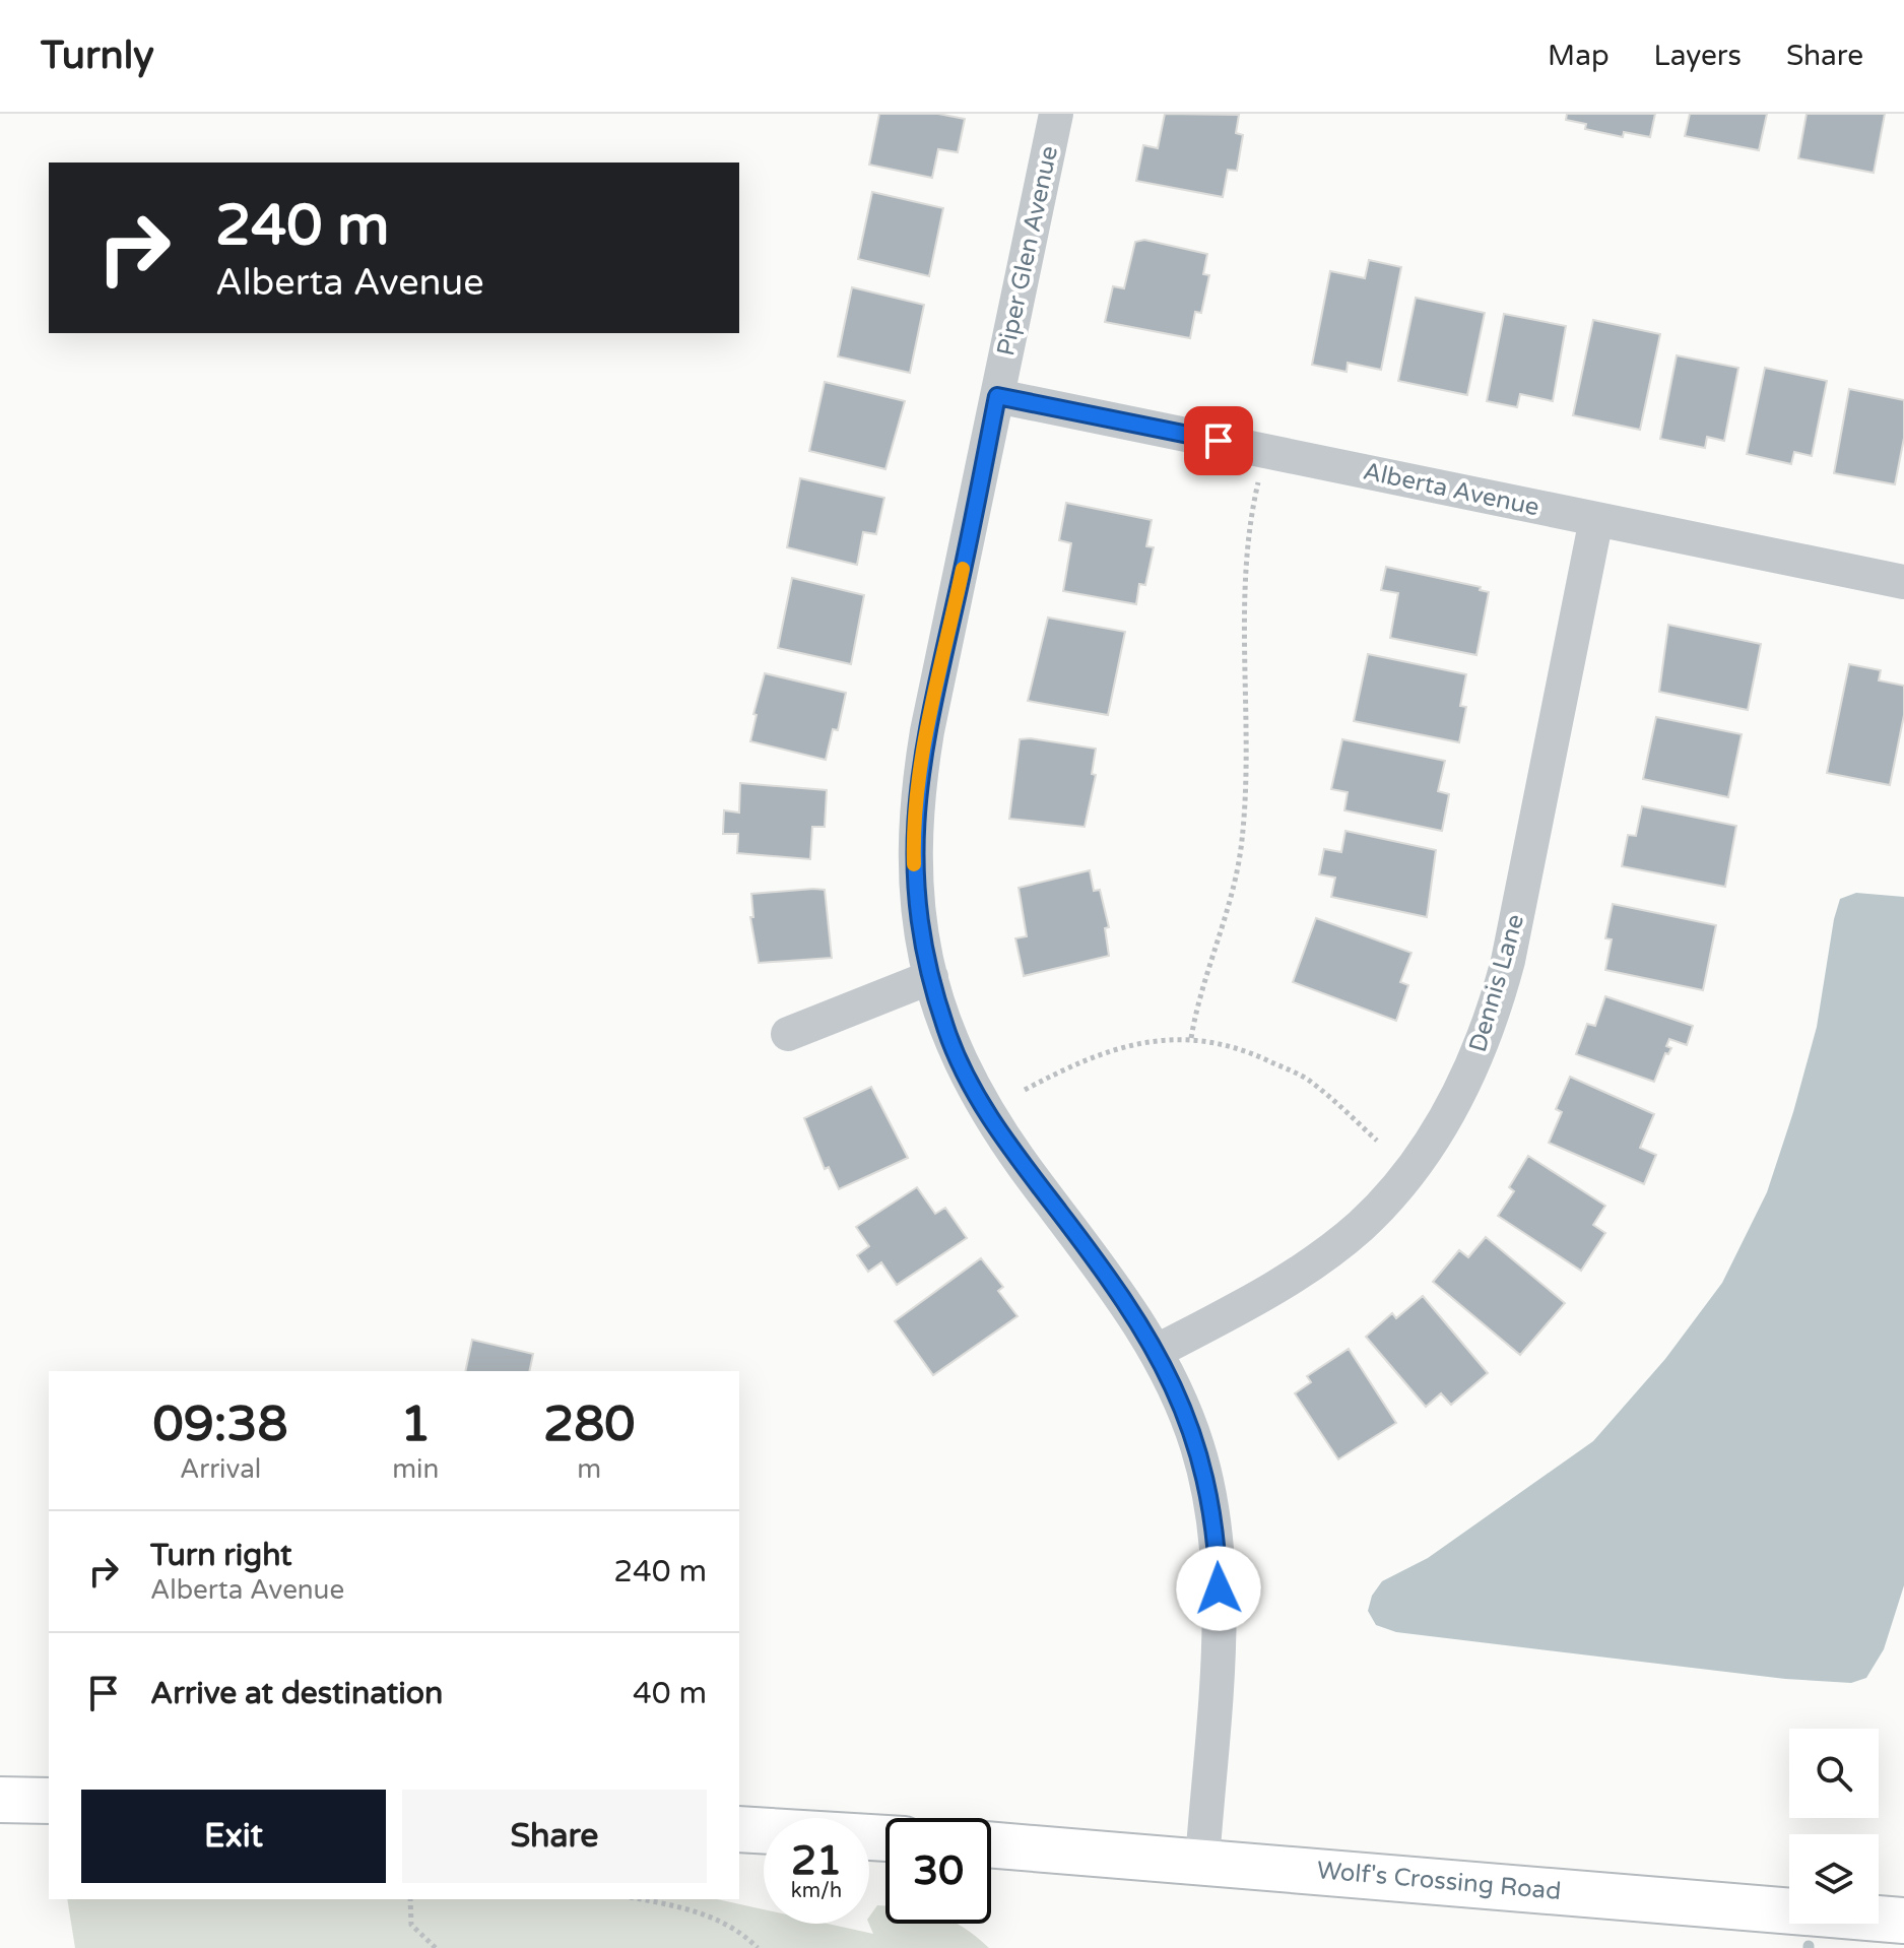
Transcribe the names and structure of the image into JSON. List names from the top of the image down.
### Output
{
  "streets": {
    "main road": ["Wolf's Crossing Road"],
    "street": ["Piper Glen Avenue", "Alberta Avenue", "Dennis Lane"]
  },
  "crossings": [
    ["Piper Glen Avenue", "Alberta Avenue"],
    ["Piper Glen Avenue", "Dennis Lane"],
    ["Piper Glen Avenue", "Wolf's Crossing Road"],
    ["Alberta Avenue", "Dennis Lane"]
  ],
  "page": {
    "header": "Turnly",
    "nav": ["Map", "Layers", "Share"],
    "turn": ["240 m", "Alberta Avenue"],
    "eta": [
      "09:38",
      "Arrival",
      "1",
      "min",
      "280",
      "m"
    ],
    "list": [
      {
        "name": "Turn right",
        "note": "Alberta Avenue",
        "value": "240 m"
      },
      {
        "name": "Arrive at destination",
        "value": "40 m"
      }
    ],
    "buttons": ["Exit", "Share"],
    "speed": "21 km/h",
    "limit": "30"
  }
}
